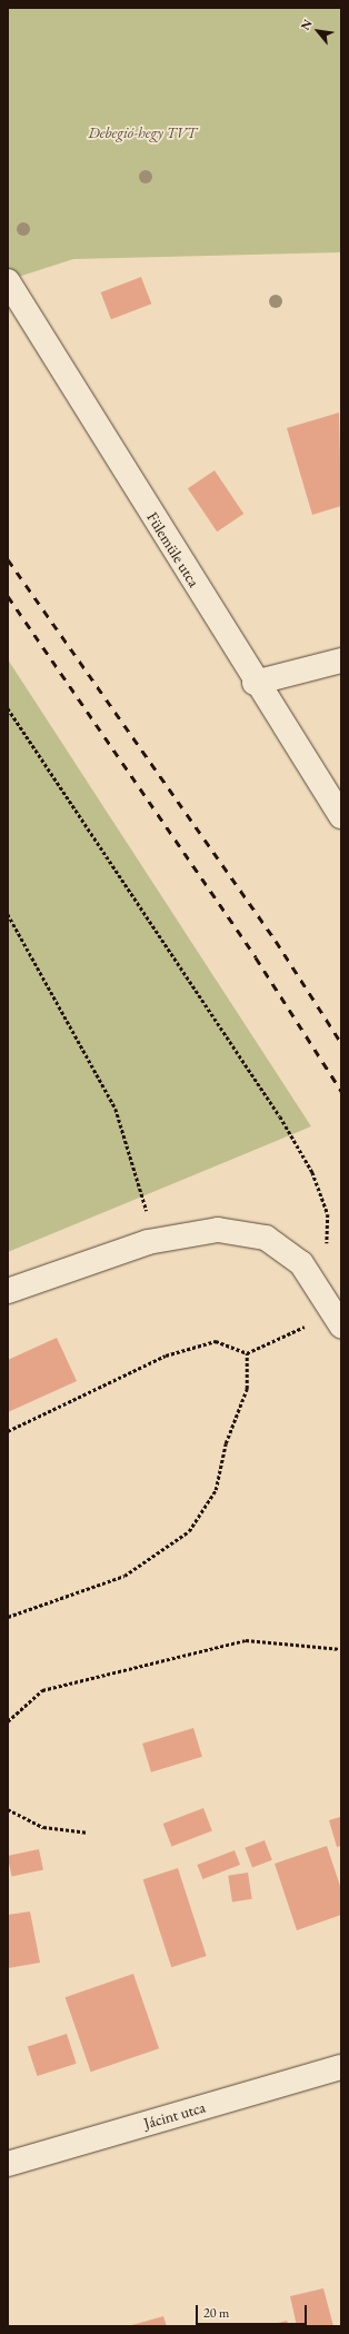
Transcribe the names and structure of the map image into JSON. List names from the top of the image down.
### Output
{
  "streets": {
    "street": ["Fülemüle utca", "Jácint utca"]
  },
  "parks": ["Debegió-hegy TVT"],
  "scale_bar": "20 m",
  "north": "top left"
}
